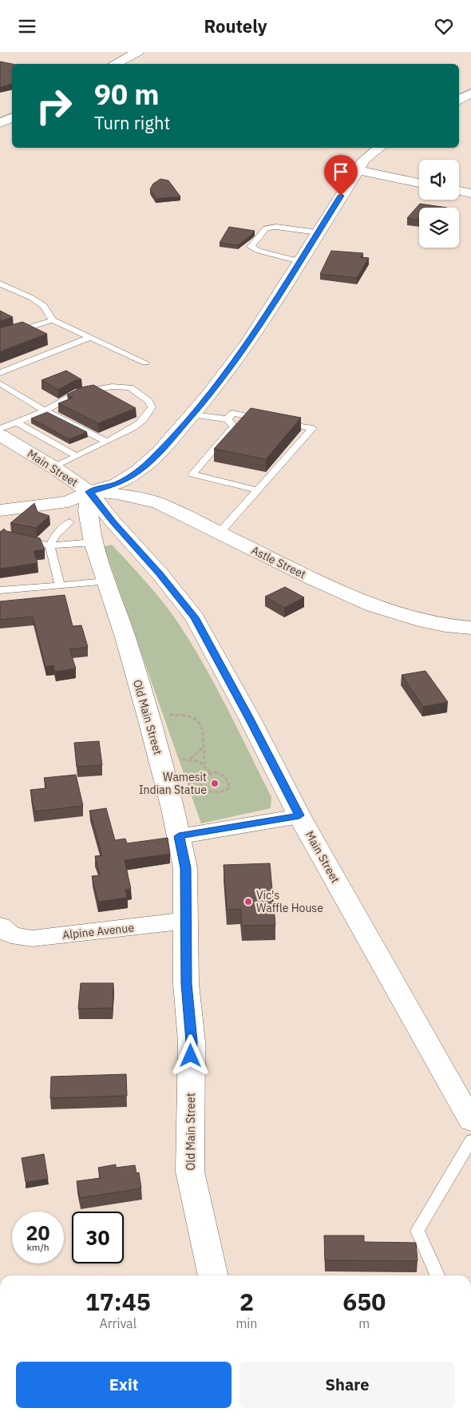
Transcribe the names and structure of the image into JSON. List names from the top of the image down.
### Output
{
  "streets": {
    "street": [
      "Main Street",
      "Astle Street",
      "Old Main Street",
      "Alpine Avenue"
    ]
  },
  "crossings": [
    ["Main Street", "Astle Street"],
    ["Main Street", "Old Main Street"],
    ["Astle Street", "Old Main Street"],
    ["Old Main Street", "Alpine Avenue"]
  ],
  "places": ["Wamesit Indian Statue", "Vic's Waffle House"],
  "page": {
    "header": "Routely",
    "turn": ["90 m", "Turn right"],
    "speed": "20 km/h",
    "limit": "30",
    "eta": [
      "17:45",
      "Arrival",
      "2",
      "min",
      "650",
      "m"
    ],
    "buttons": ["Exit", "Share"]
  }
}
